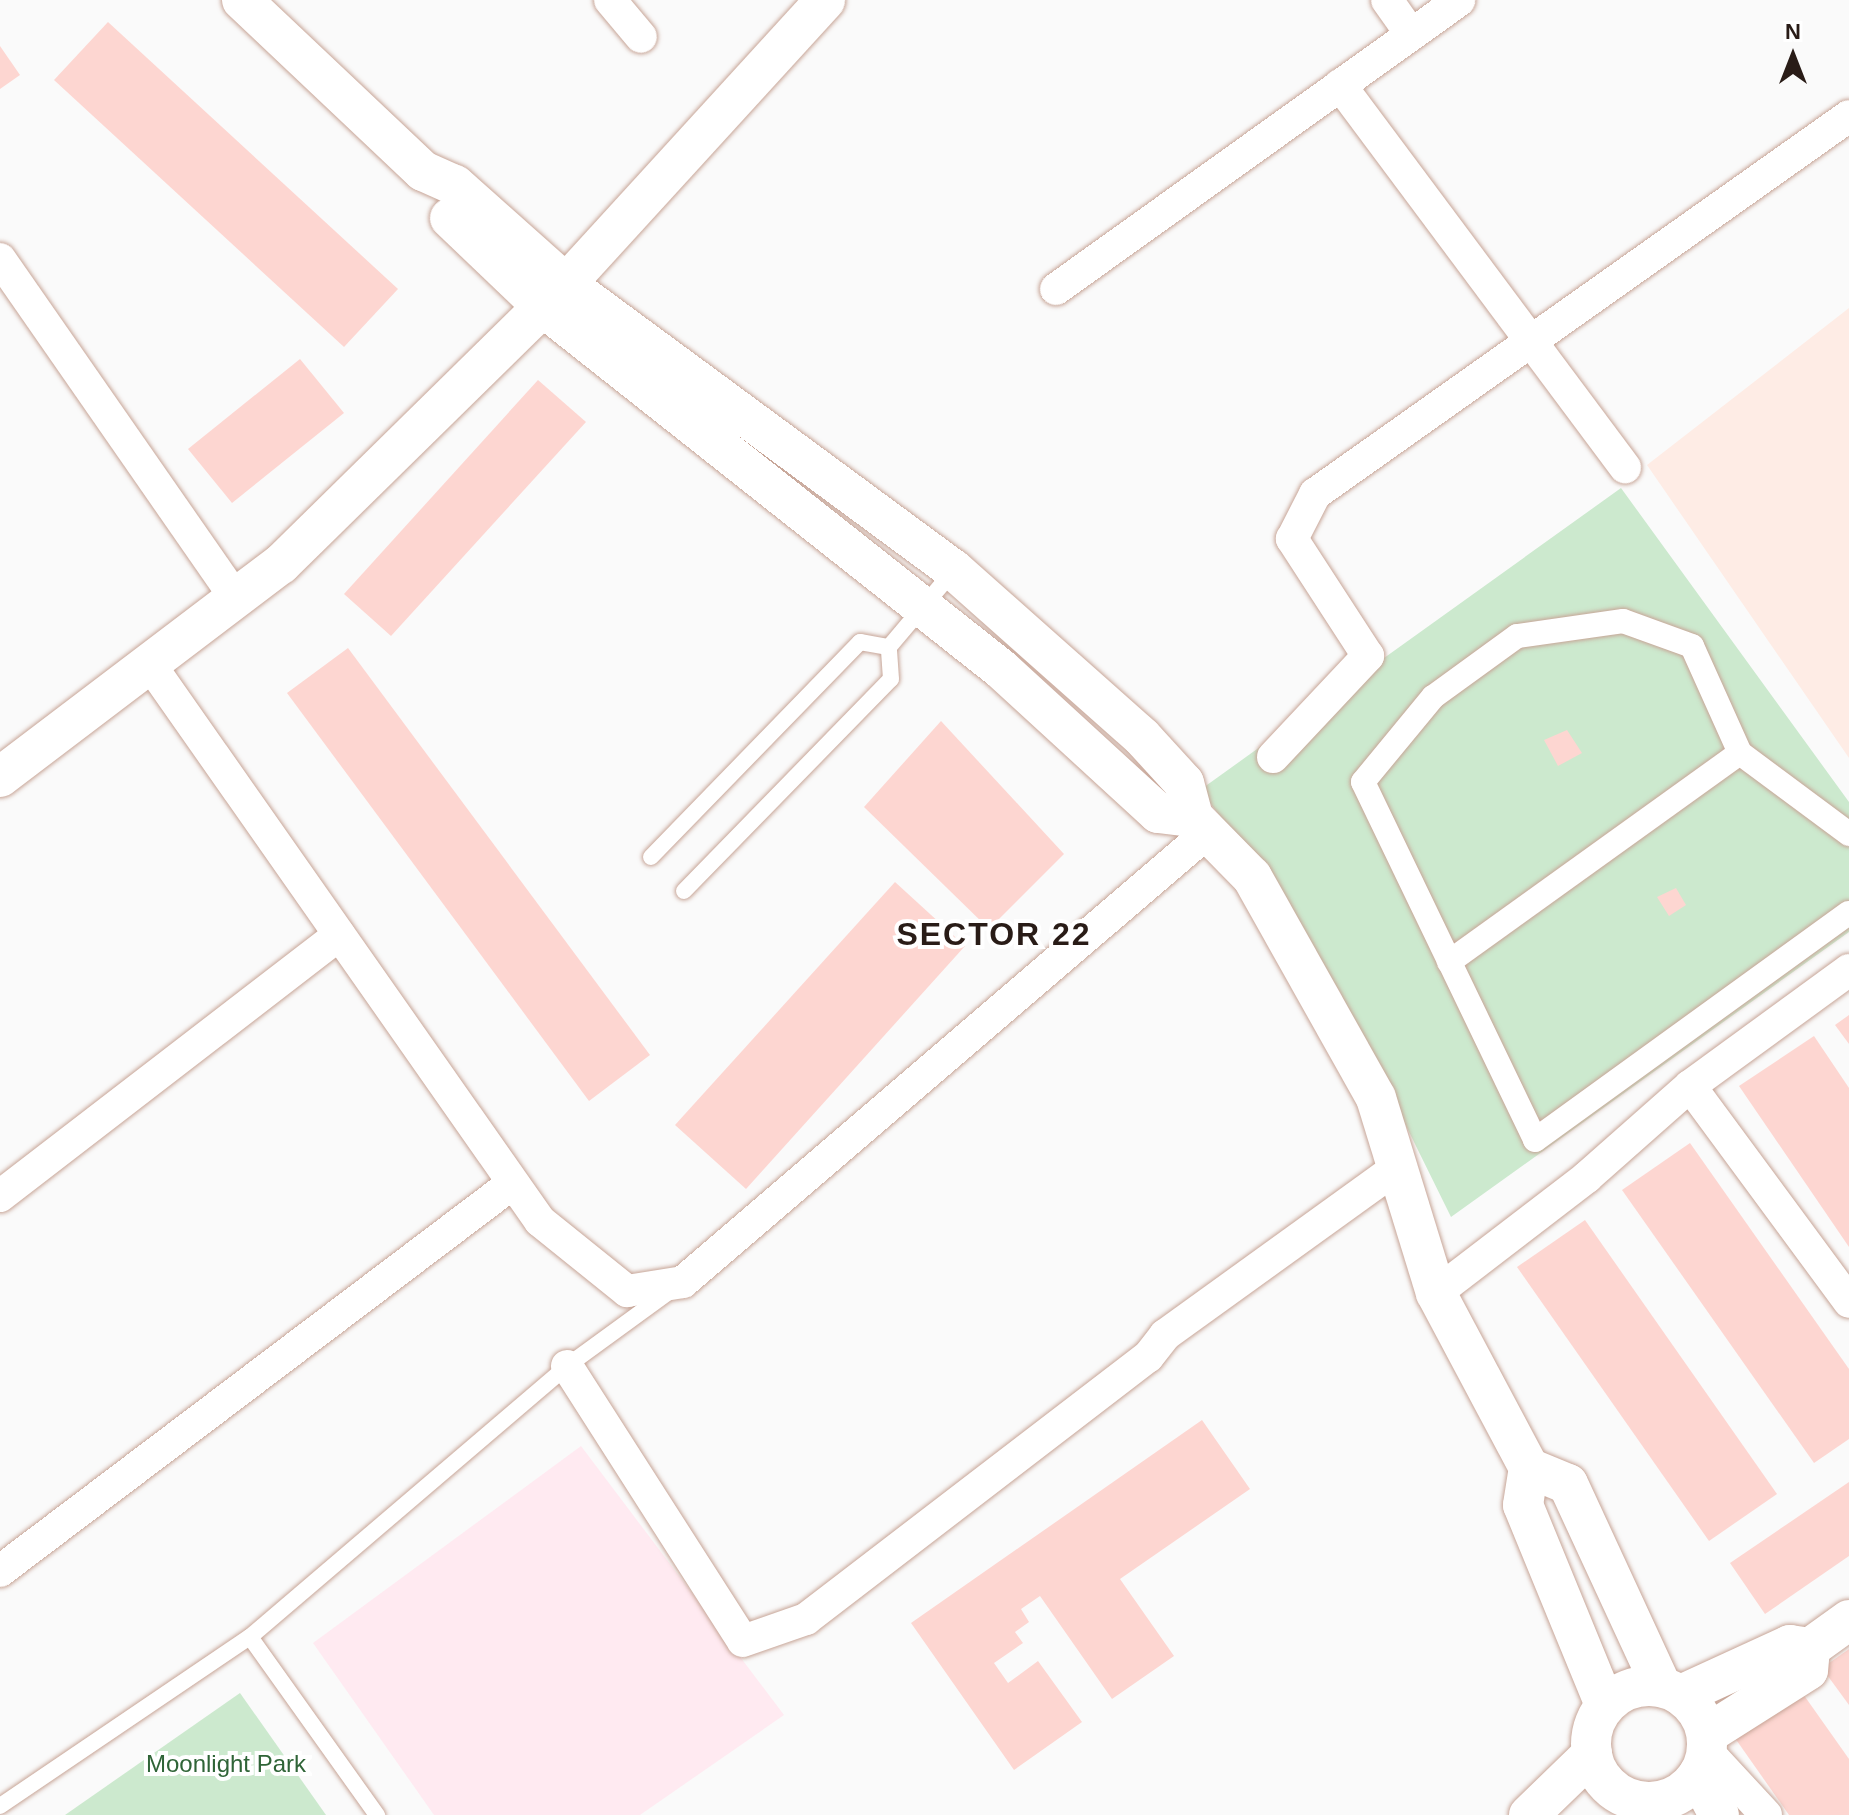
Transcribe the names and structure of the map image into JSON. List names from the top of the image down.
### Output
{
  "districts": ["SECTOR 22"],
  "parks": ["Moonlight Park"],
  "north": "top"
}
